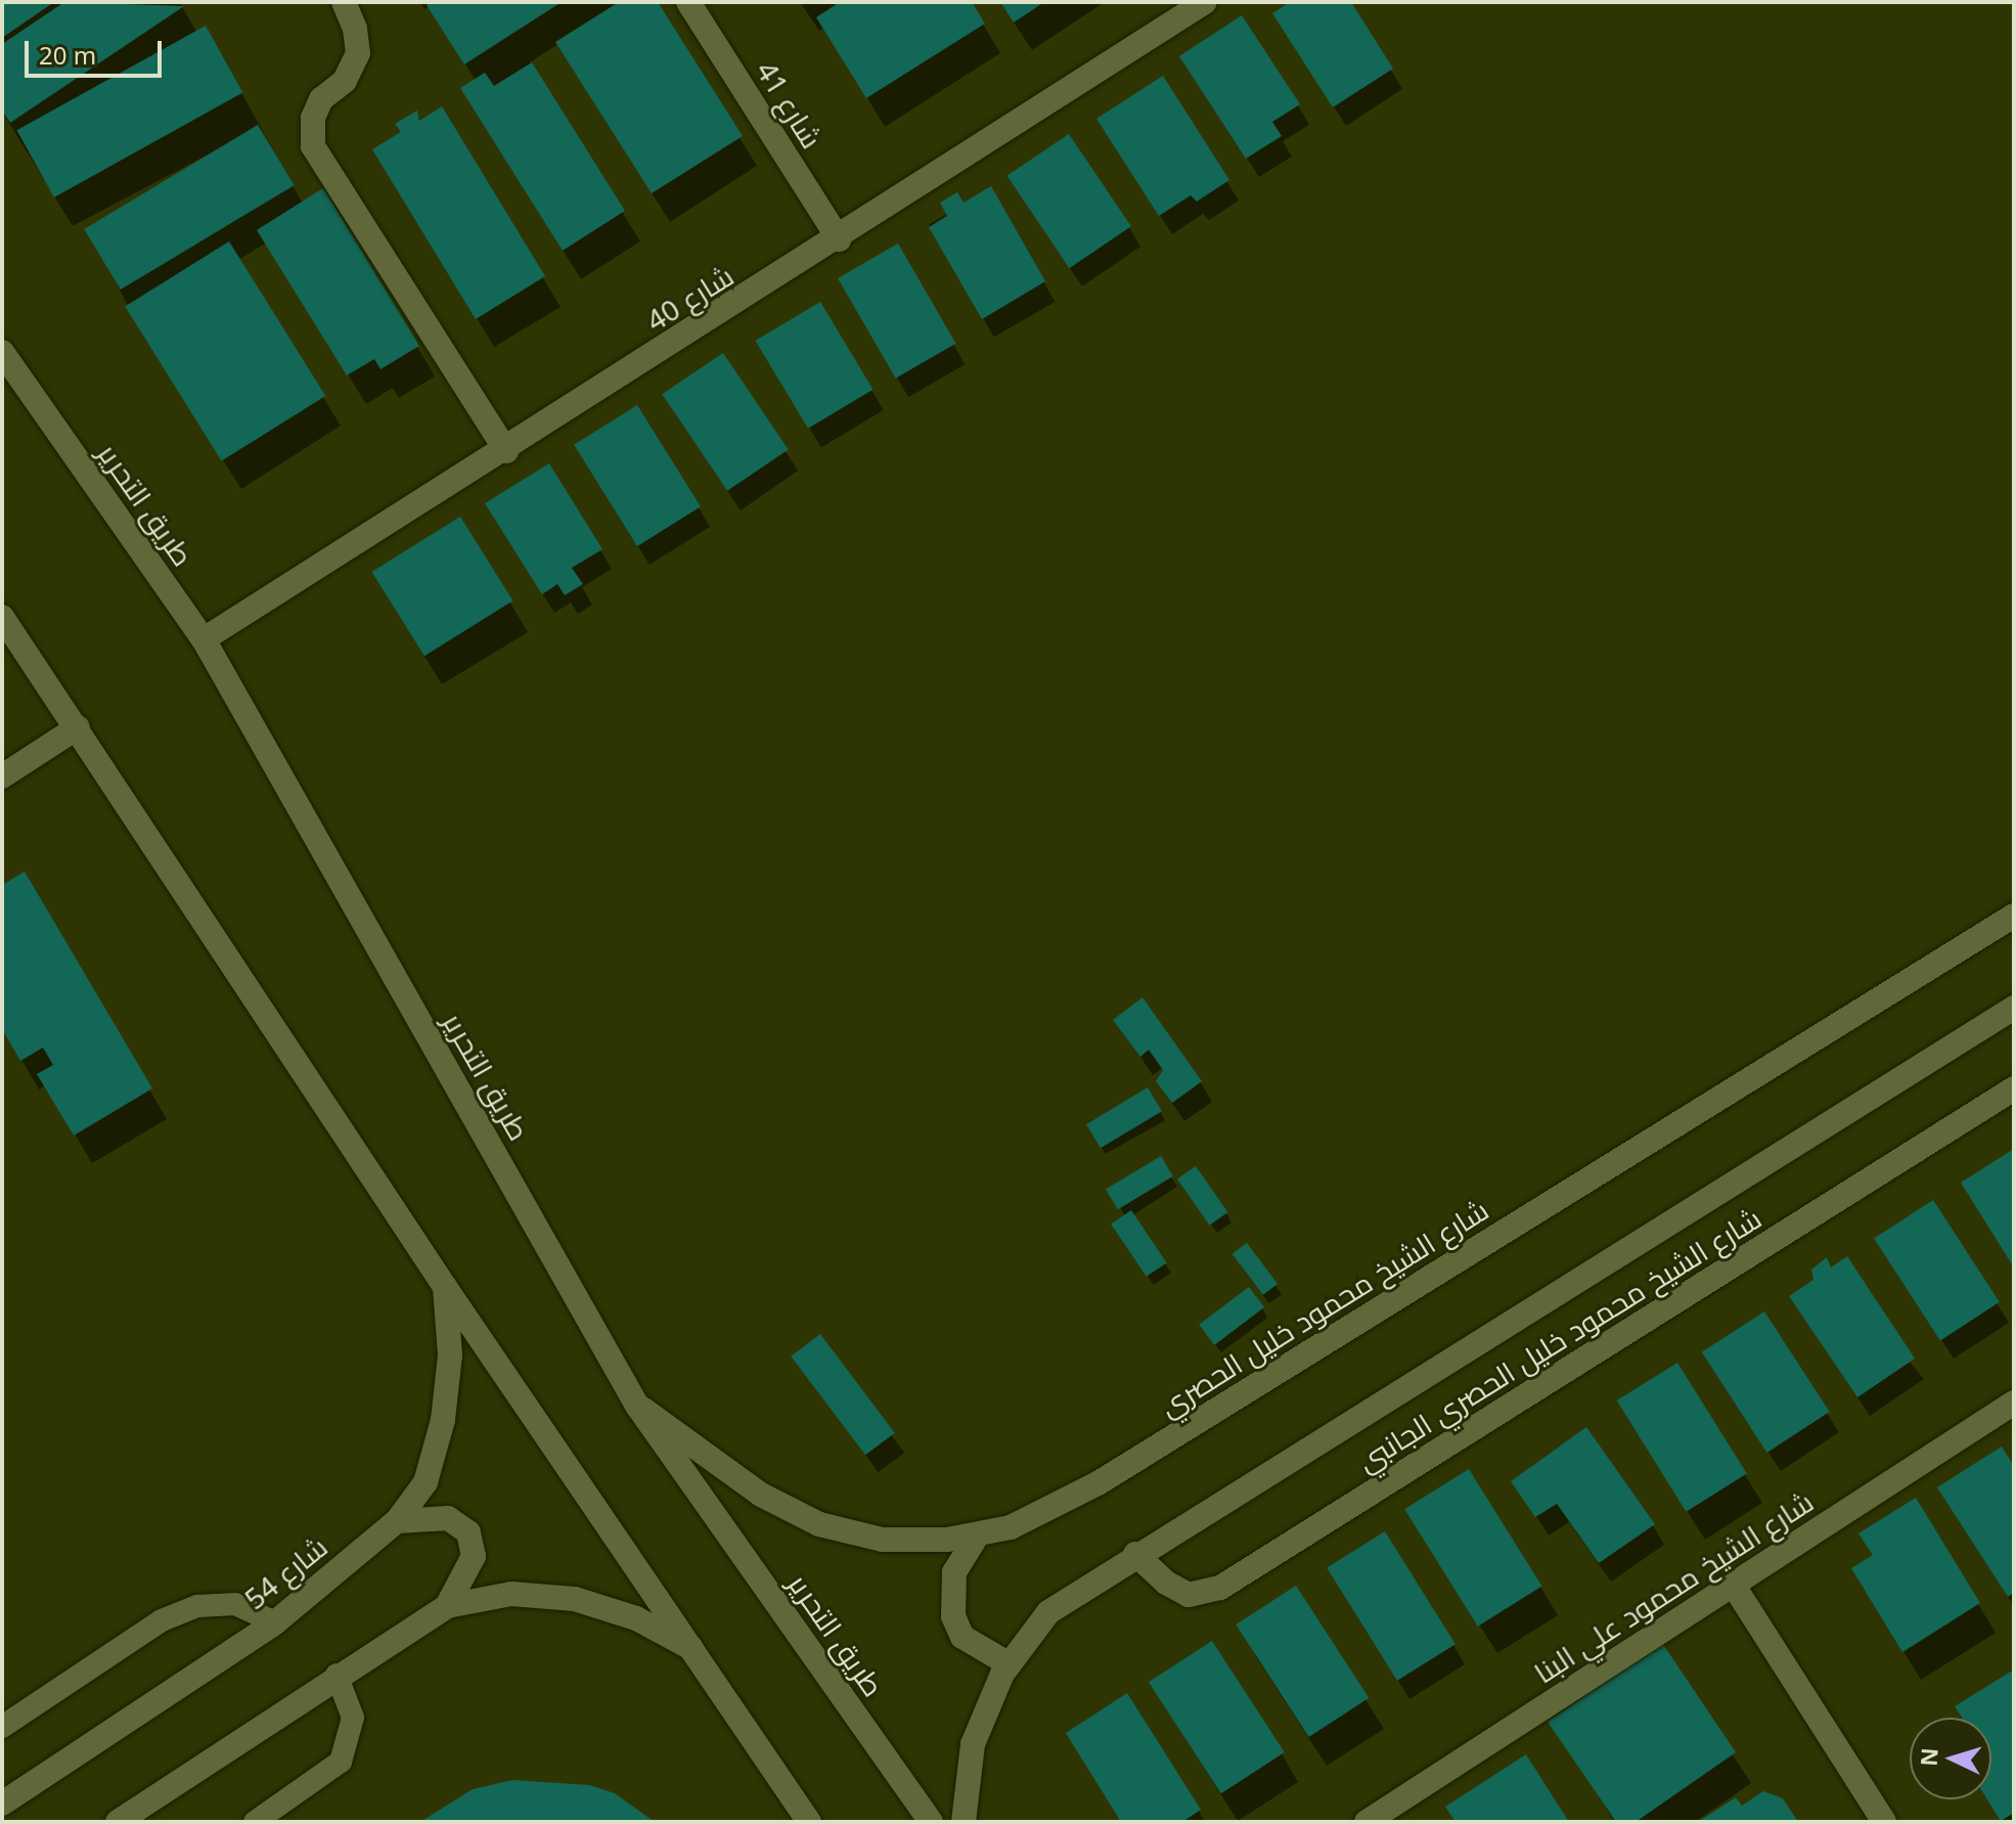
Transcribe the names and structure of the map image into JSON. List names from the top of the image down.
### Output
{
  "streets": {
    "street": [
      "شارع 41",
      "شارع 40",
      "طريق التحرير",
      "شارع الشيخ محمود خليل الحصري",
      "شارع الشيخ محمود خليل الحصري الجانبي",
      "شارع 54",
      "شارع الشيخ محمود علي البنا"
    ]
  },
  "crossings": [
    ["شارع 41", "شارع 40"],
    ["شارع 40", "طريق التحرير"],
    ["طريق التحرير", "شارع الشيخ محمود خليل الحصري"]
  ],
  "scale_bar": "20 m",
  "north": "left"
}
